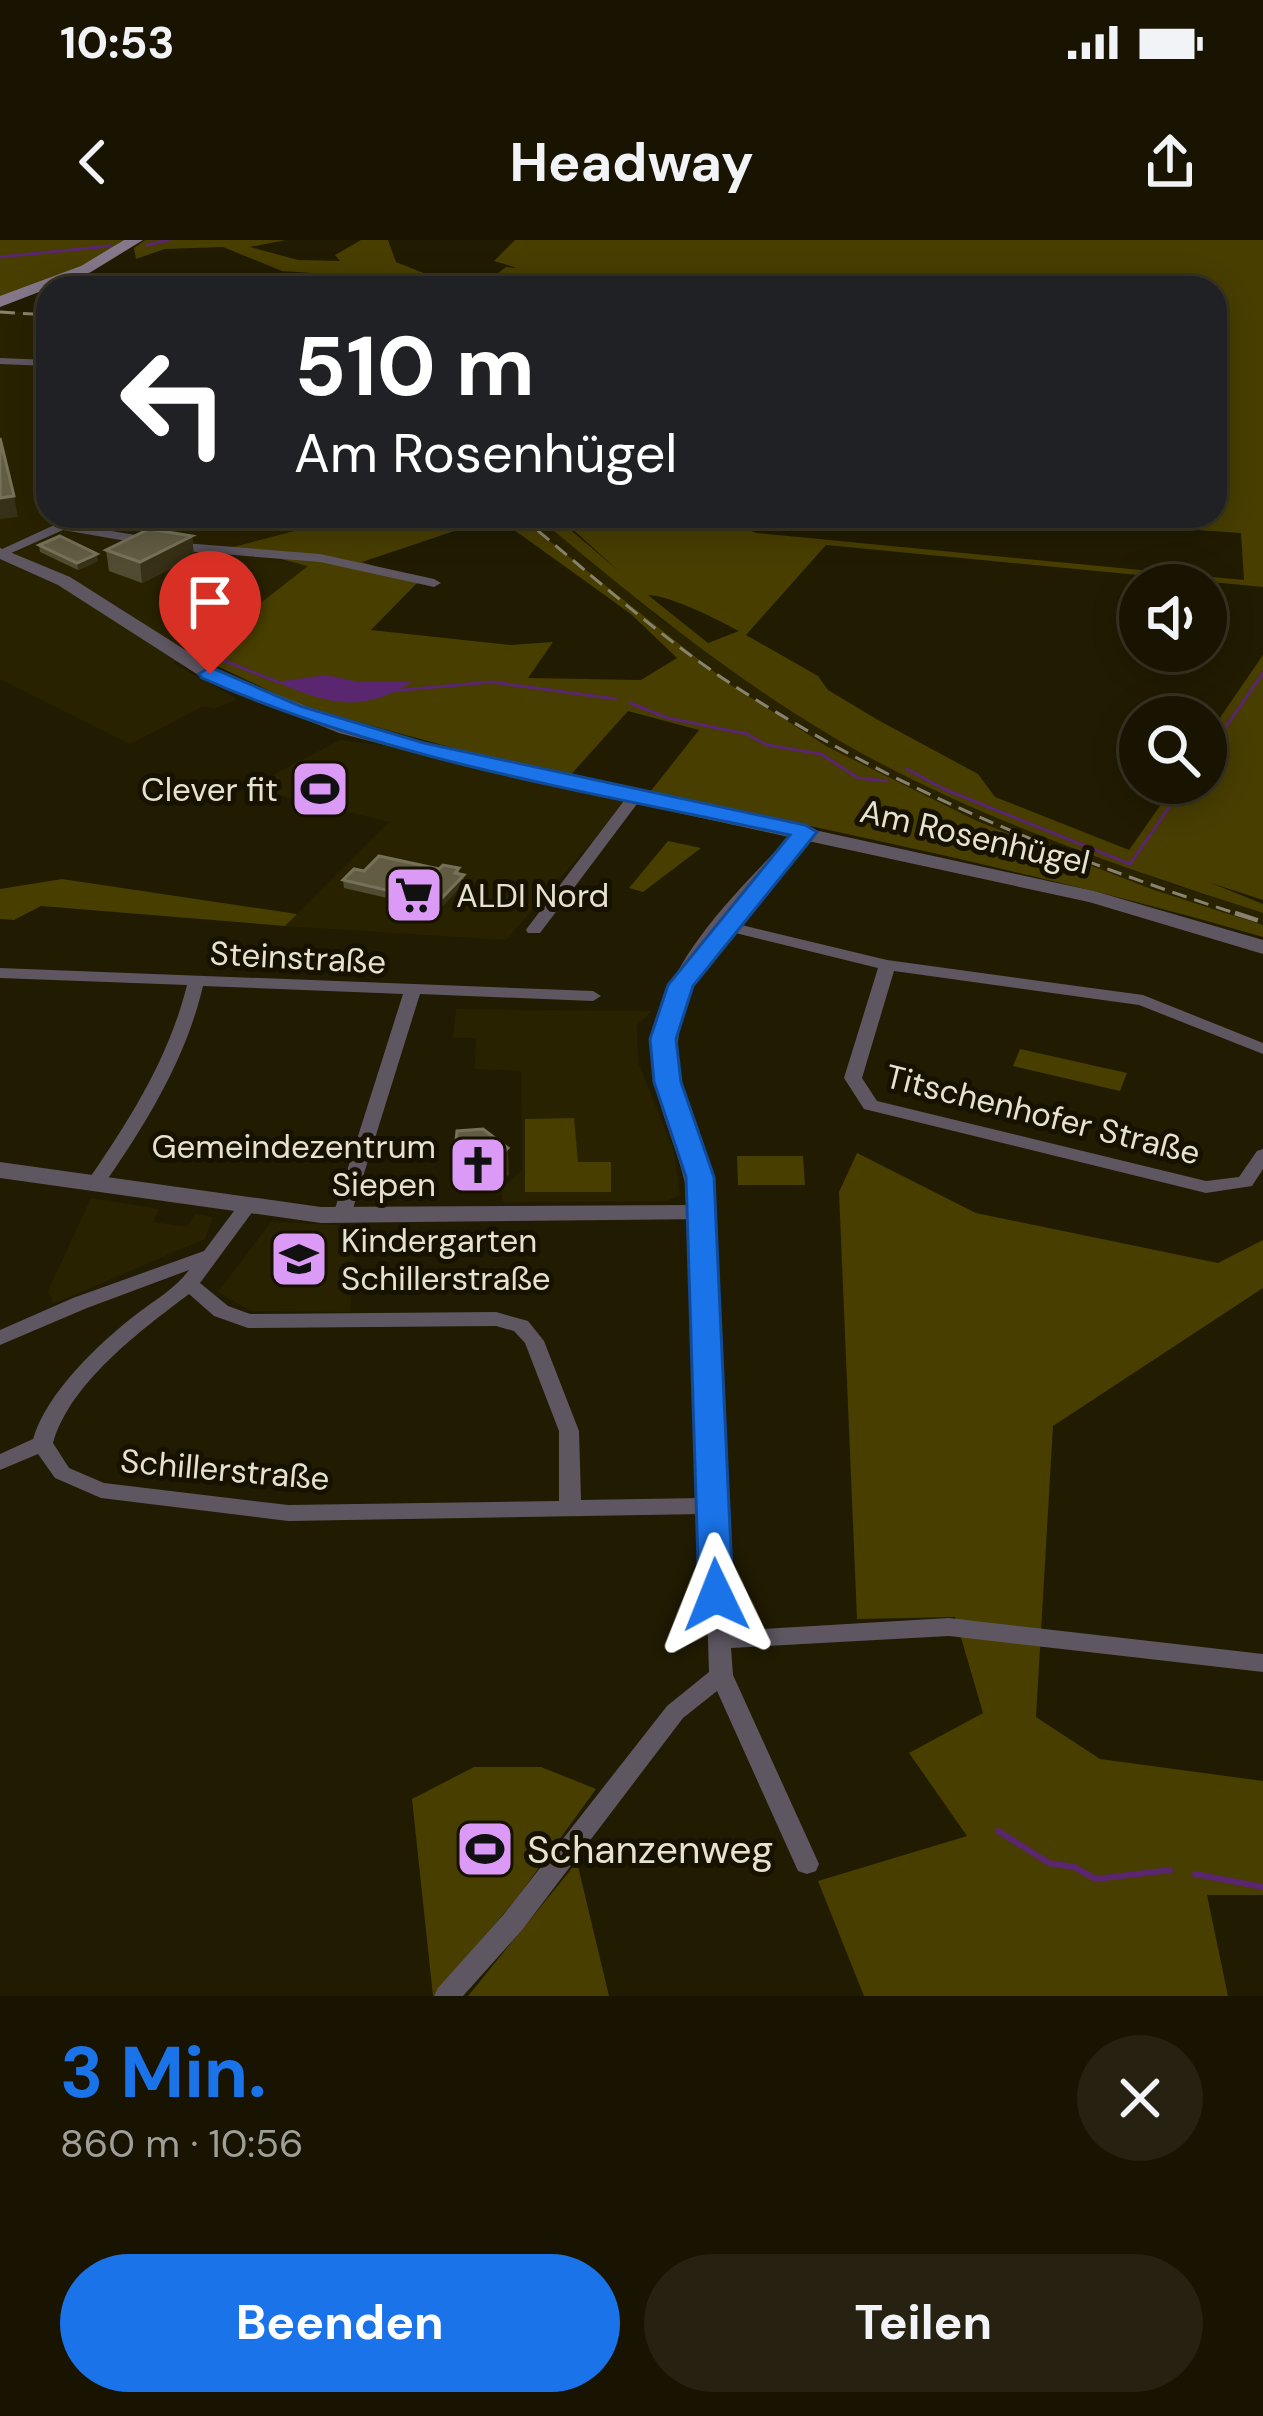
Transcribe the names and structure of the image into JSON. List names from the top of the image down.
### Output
{
  "streets": {
    "street": [
      "Am Rosenhügel",
      "Steinstraße",
      "Titschenhofer Straße",
      "Schillerstraße"
    ]
  },
  "places": {
    "sports": ["Clever fit", "Schanzenweg"],
    "supermarket": ["ALDI Nord"],
    "church": ["Gemeindezentrum Siepen"],
    "school or university": ["Kindergarten Schillerstraße"]
  },
  "page": {
    "status": "10:53",
    "header": "Headway",
    "turn": ["510 m", "Am Rosenhügel"],
    "heading": ["3 Min.", "860 m · 10:56"],
    "buttons": ["Beenden", "Teilen"]
  }
}
